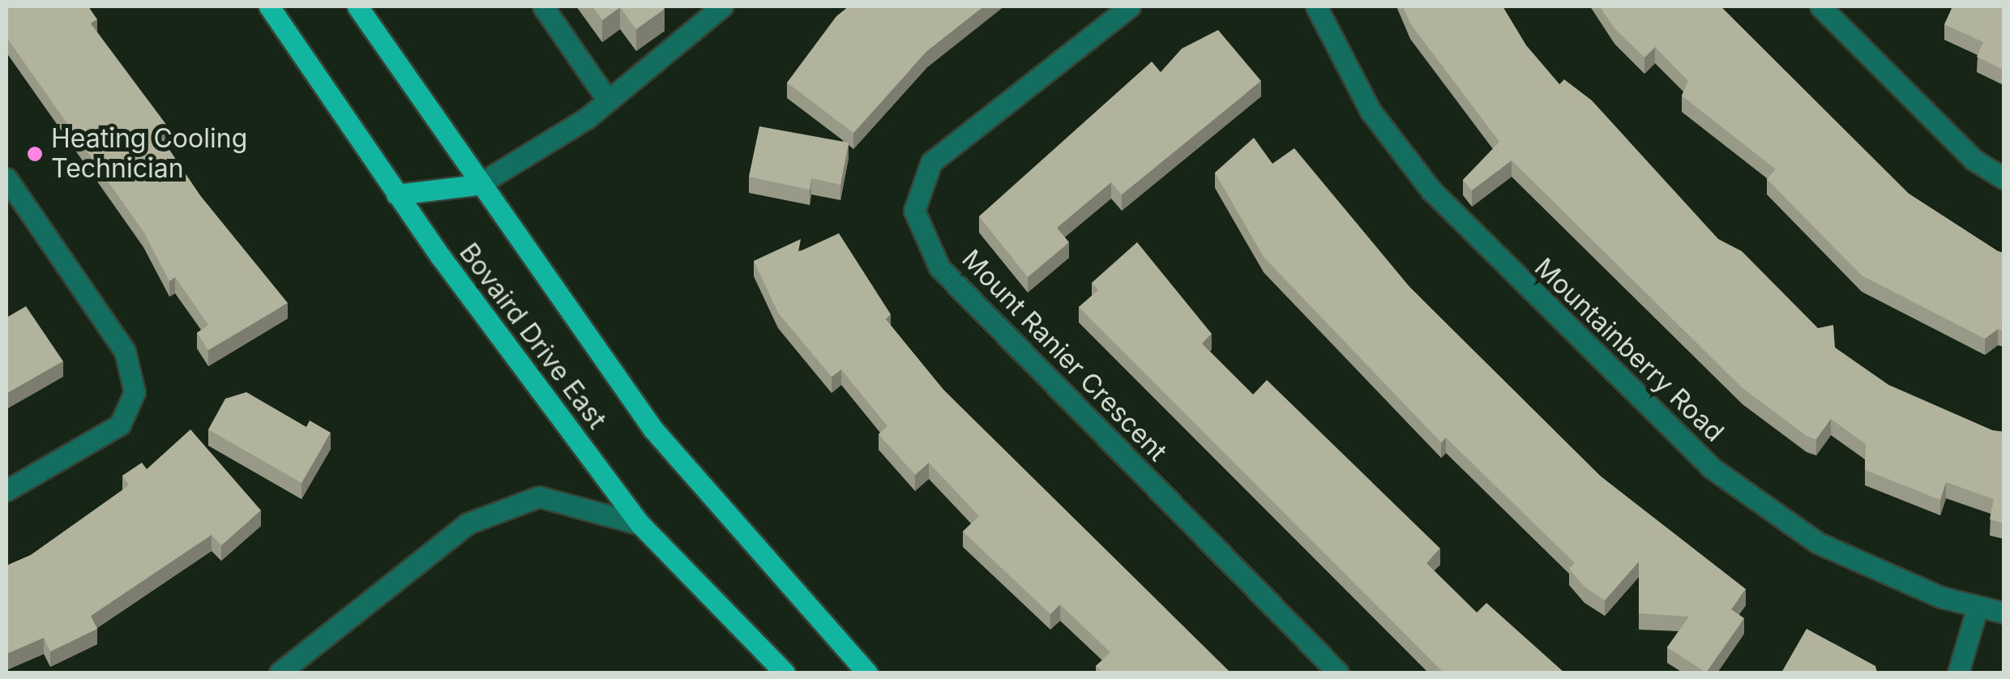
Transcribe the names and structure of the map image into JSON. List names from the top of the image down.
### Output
{
  "streets": {
    "main road": ["Bovaird Drive East"],
    "street": ["Mountainberry Road", "Mount Ranier Crescent"]
  },
  "places": ["Heating Cooling Technician"]
}
